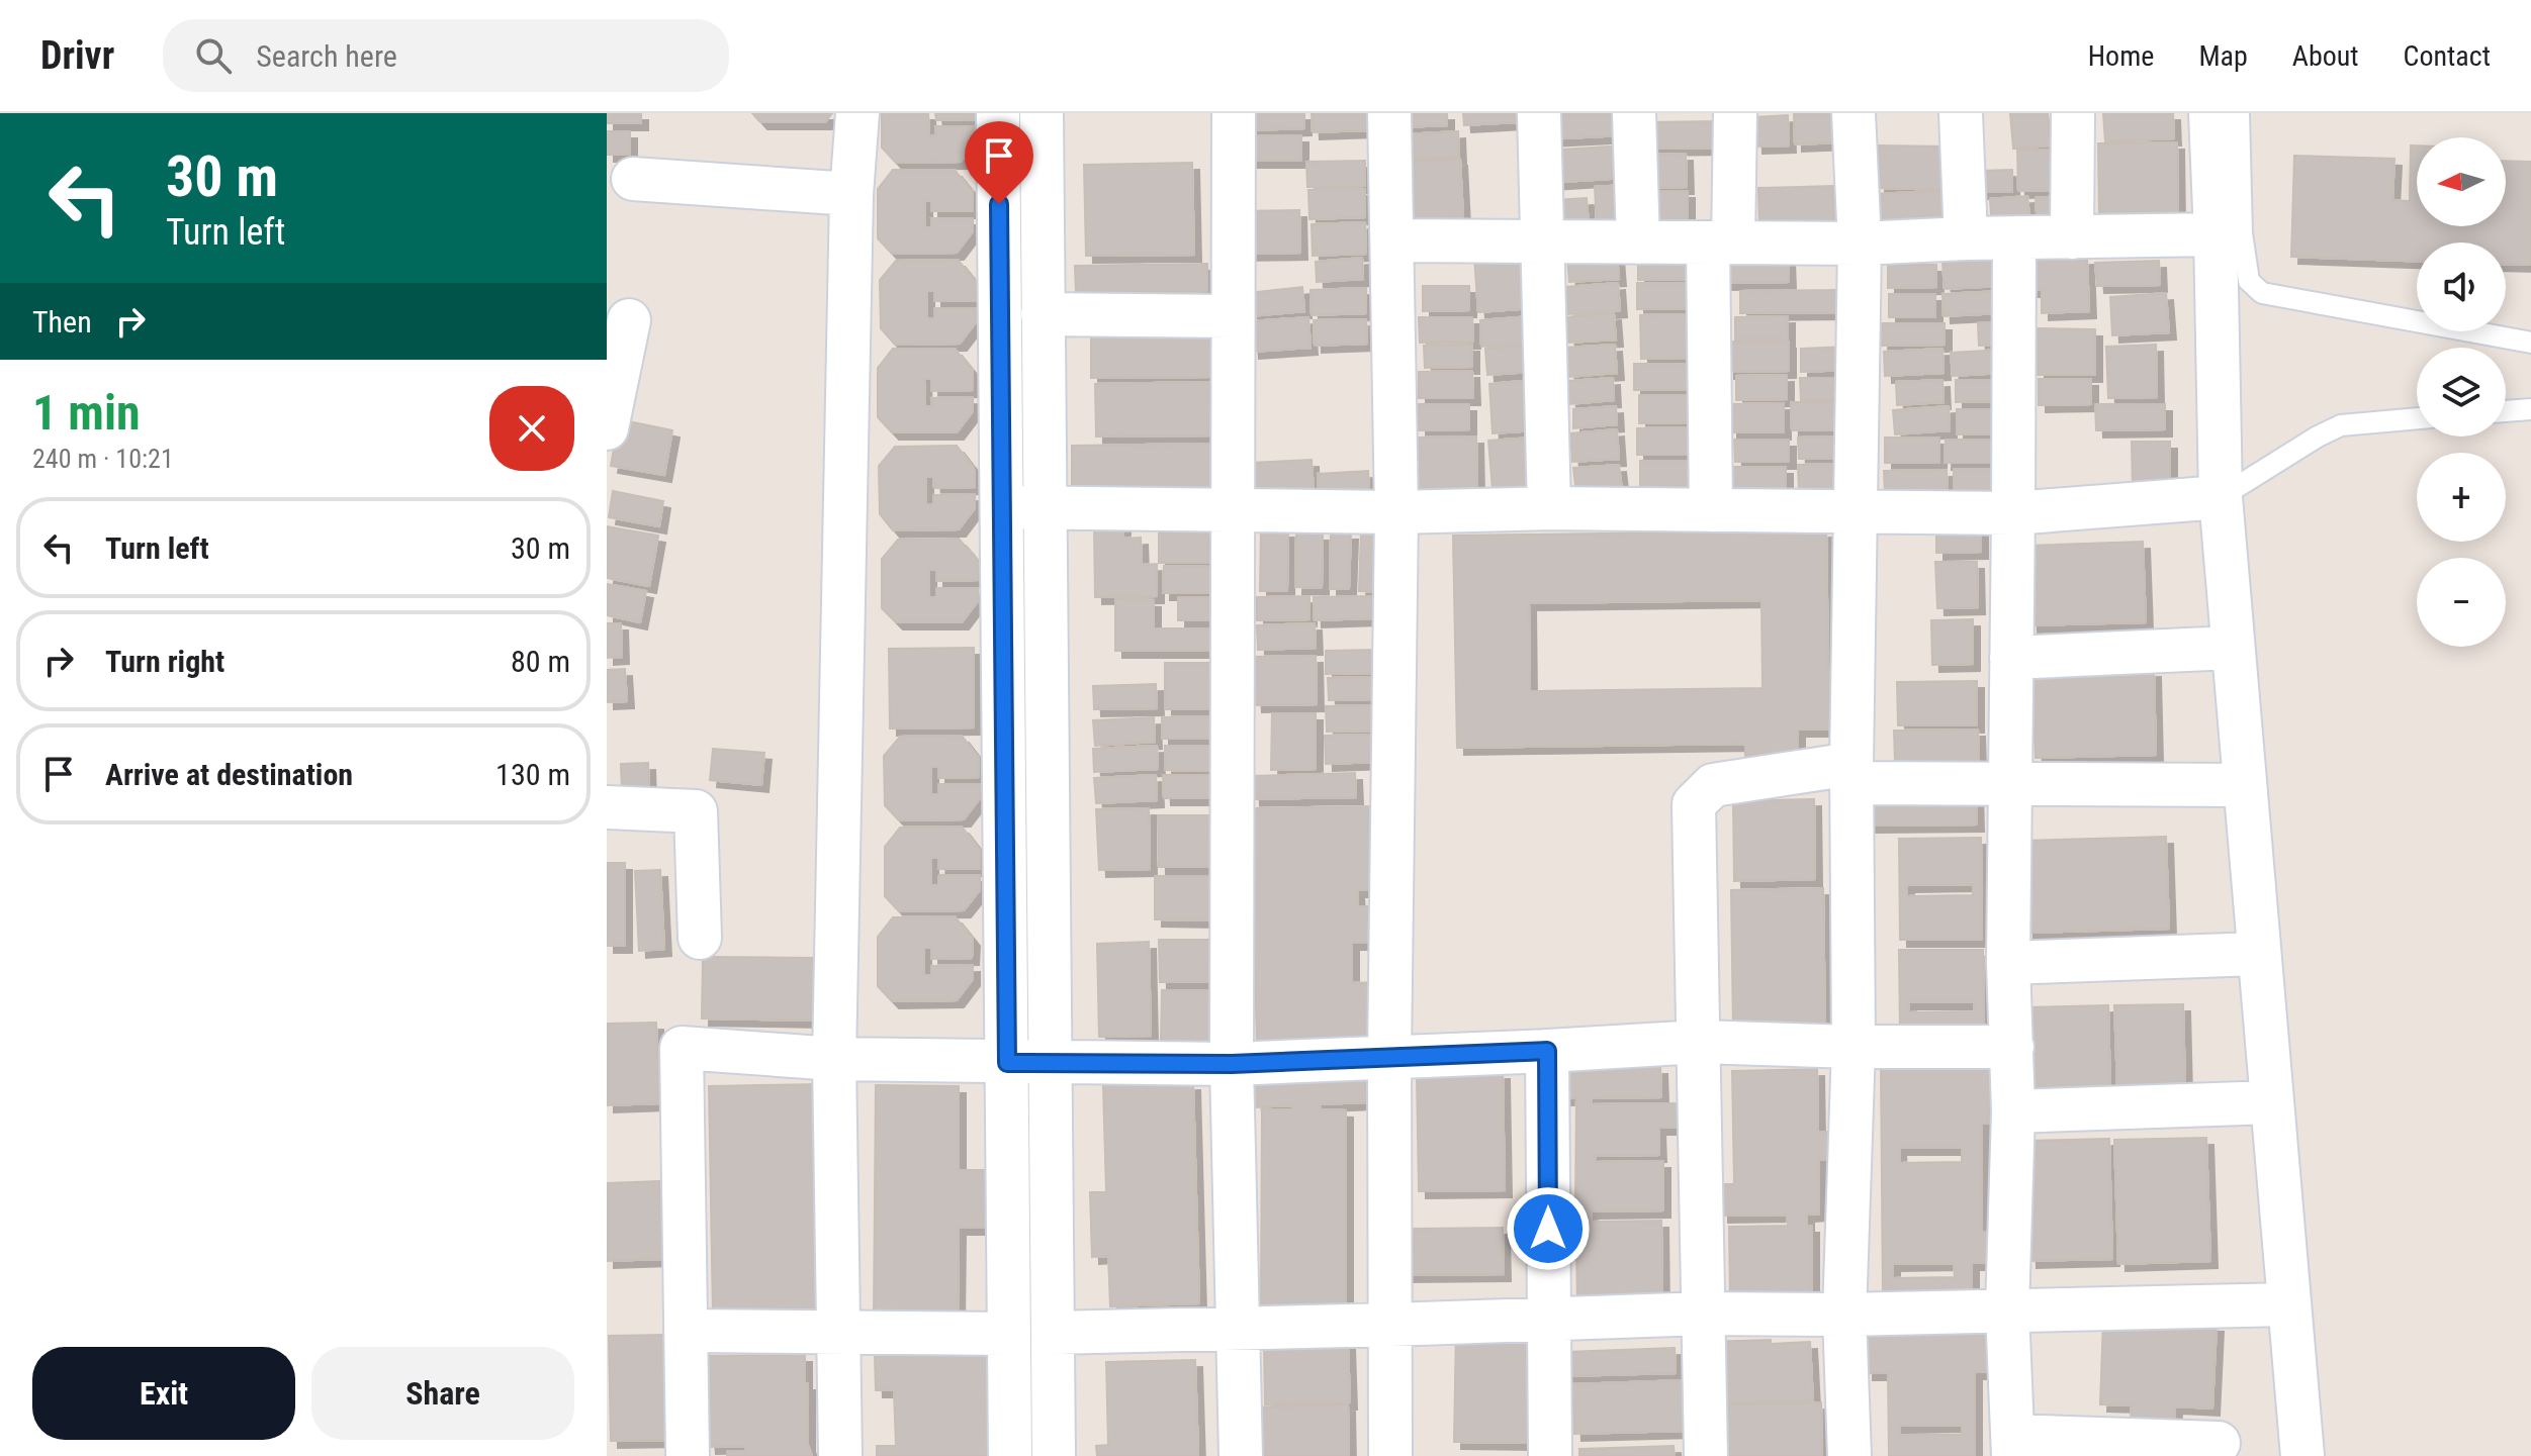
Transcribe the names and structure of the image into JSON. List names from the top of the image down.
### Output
{
  "north": "left",
  "page": {
    "header": "Drivr",
    "search": "Search here",
    "nav": [
      "Home",
      "Map",
      "About",
      "Contact"
    ],
    "turn": ["30 m", "Turn left"],
    "map_buttons": ["+", "−"],
    "then": "Then",
    "heading": ["1 min", "240 m · 10:21"],
    "list": [
      {
        "name": "Turn left",
        "value": "30 m"
      },
      {
        "name": "Turn right",
        "value": "80 m"
      },
      {
        "name": "Arrive at destination",
        "value": "130 m"
      }
    ],
    "buttons": ["Exit", "Share"]
  }
}
